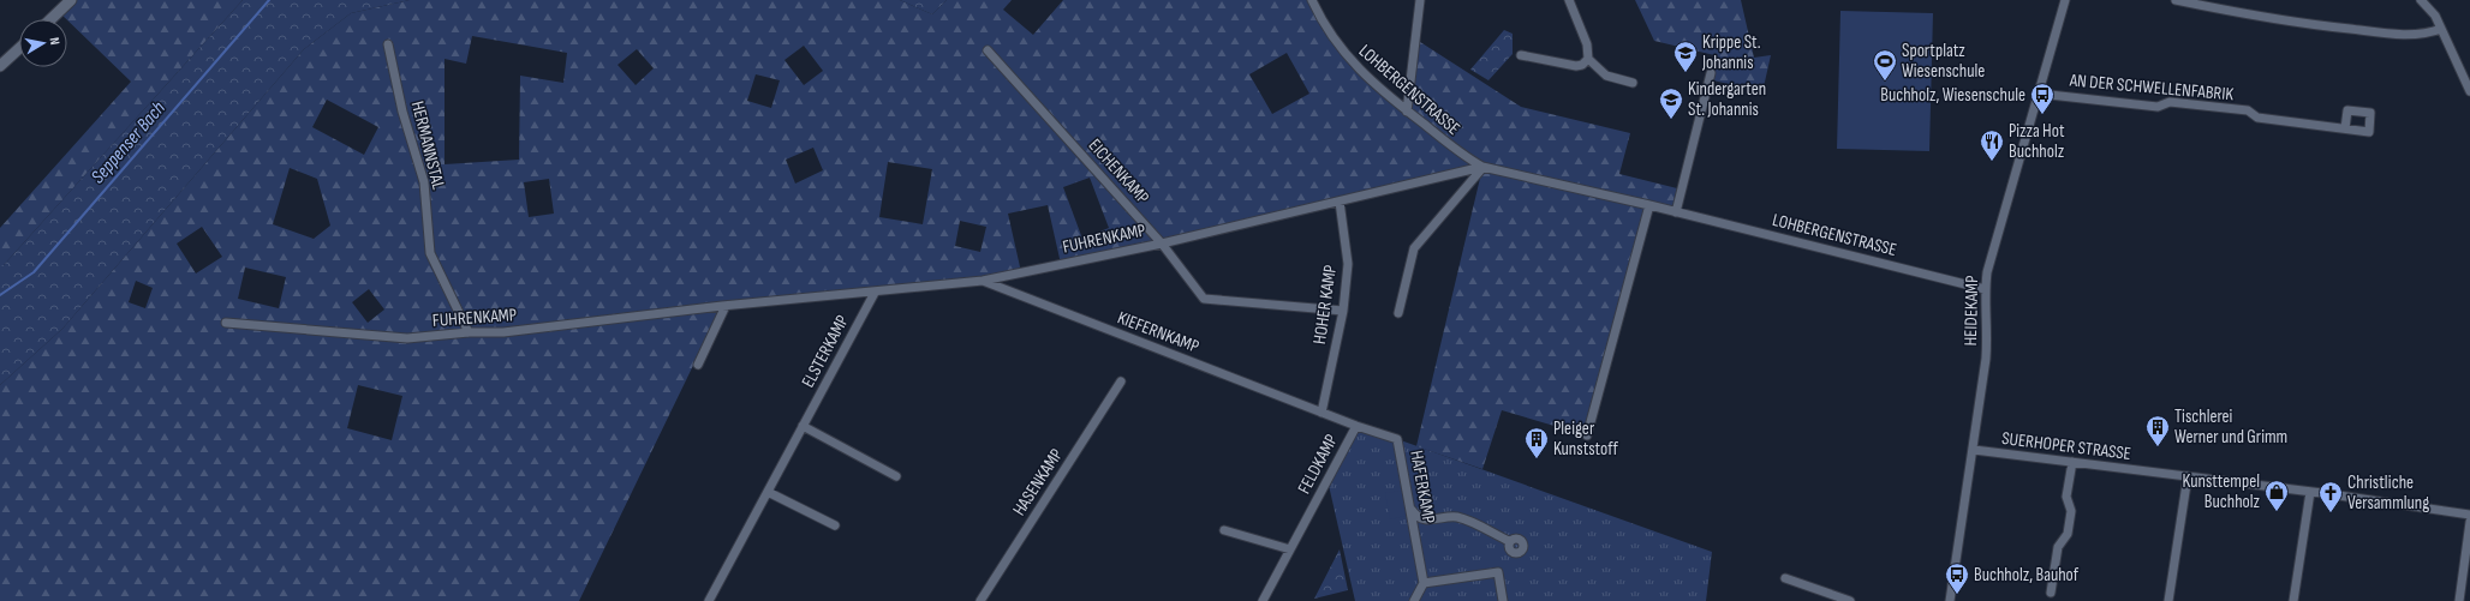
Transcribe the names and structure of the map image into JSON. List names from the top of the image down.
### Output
{
  "streets": {
    "street": [
      "AN DER SCHWELLENFABRIK",
      "LOHBERGENSTRASSE",
      "HERMANNSTAL",
      "EICHENKAMP",
      "FUHRENKAMP",
      "HOHER KAMP",
      "HEIDEKAMP",
      "KIEFERNKAMP",
      "ELSTERKAMP",
      "SUERHOPER STRASSE",
      "FELDKAMP",
      "HASENKAMP",
      "HAFERKAMP"
    ]
  },
  "crossings": [
    ["AN DER SCHWELLENFABRIK", "HEIDEKAMP"],
    ["LOHBERGENSTRASSE", "FUHRENKAMP"],
    ["LOHBERGENSTRASSE", "HEIDEKAMP"],
    ["HERMANNSTAL", "FUHRENKAMP"],
    ["EICHENKAMP", "FUHRENKAMP"],
    ["EICHENKAMP", "HOHER KAMP"],
    ["FUHRENKAMP", "HOHER KAMP"],
    ["FUHRENKAMP", "KIEFERNKAMP"],
    ["FUHRENKAMP", "ELSTERKAMP"],
    ["HOHER KAMP", "KIEFERNKAMP"],
    ["HOHER KAMP", "FELDKAMP"],
    ["HEIDEKAMP", "SUERHOPER STRASSE"],
    ["KIEFERNKAMP", "FELDKAMP"],
    ["FELDKAMP", "HAFERKAMP"]
  ],
  "water": ["Seppenser Bach"],
  "places": {
    "school or university": ["Krippe St. Johannis", "Kindergarten St. Johannis"],
    "sports": ["Sportplatz Wiesenschule"],
    "bus stop": ["Buchholz, Wiesenschule", "Buchholz, Bauhof"],
    "restaurant": ["Pizza Hot Buchholz"],
    "building": ["Tischlerei Werner und Grimm", "Pleiger Kunststoff"],
    "shop": ["Kunsttempel Buchholz"],
    "church": ["Christliche Versammlung"]
  },
  "north": "right"
}
